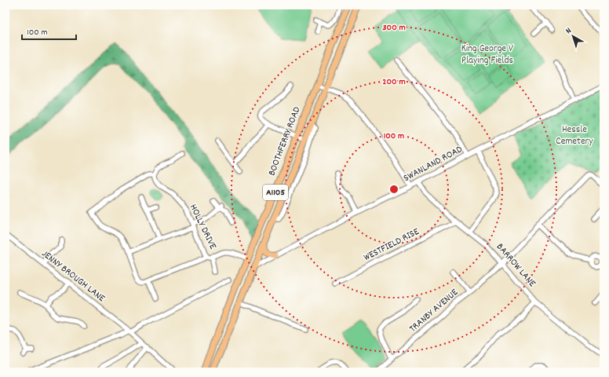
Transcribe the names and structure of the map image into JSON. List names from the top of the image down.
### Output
{
  "streets": {
    "main road": ["BOOTHFERRY ROAD", "A1105"],
    "street": [
      "SWANLAND ROAD",
      "HOLLY DRIVE",
      "WESTFIELD RISE",
      "BARROW LANE",
      "JENNY BROUGH LANE",
      "TRANBY AVENUE"
    ]
  },
  "crossings": [
    ["BOOTHFERRY ROAD", "SWANLAND ROAD"],
    ["BOOTHFERRY ROAD", "HOLLY DRIVE"],
    ["SWANLAND ROAD", "BARROW LANE"],
    ["WESTFIELD RISE", "BARROW LANE"],
    ["BARROW LANE", "TRANBY AVENUE"]
  ],
  "parks": ["King George V Playing Fields", "Hessle Cemetery"],
  "scale_bar": "100 m",
  "north": "top left",
  "rings": ["300 m", "200 m", "100 m"]
}
